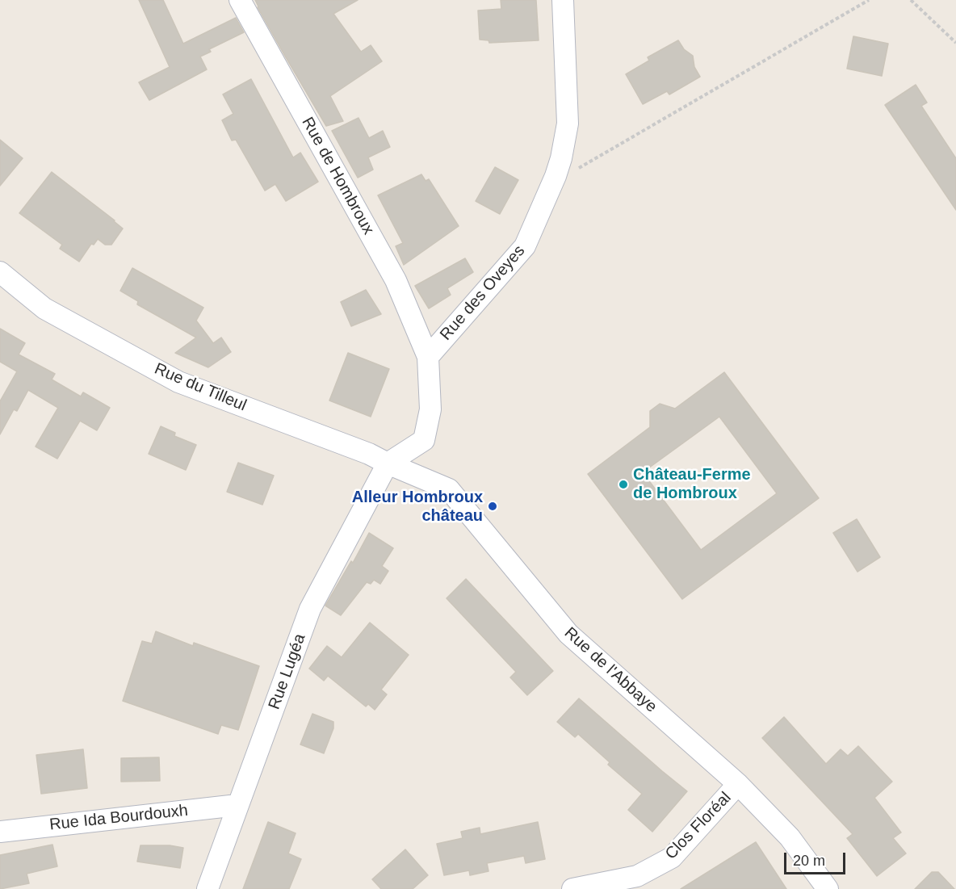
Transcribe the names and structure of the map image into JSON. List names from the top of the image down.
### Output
{
  "streets": {
    "street": [
      "Rue de Hombroux",
      "Rue des Oveyes",
      "Rue du Tilleul",
      "Rue de l'Abbaye",
      "Rue Lugéa",
      "Rue Ida Bourdouxh",
      "Clos Floréal"
    ]
  },
  "crossings": [
    ["Rue de Hombroux", "Rue des Oveyes"],
    ["Rue du Tilleul", "Rue de l'Abbaye"],
    ["Rue du Tilleul", "Rue Lugéa"],
    ["Rue de l'Abbaye", "Rue Lugéa"],
    ["Rue de l'Abbaye", "Clos Floréal"],
    ["Rue Lugéa", "Rue Ida Bourdouxh"]
  ],
  "places": ["Château-Ferme de Hombroux", "Alleur Hombroux château"],
  "scale_bar": "20 m"
}
